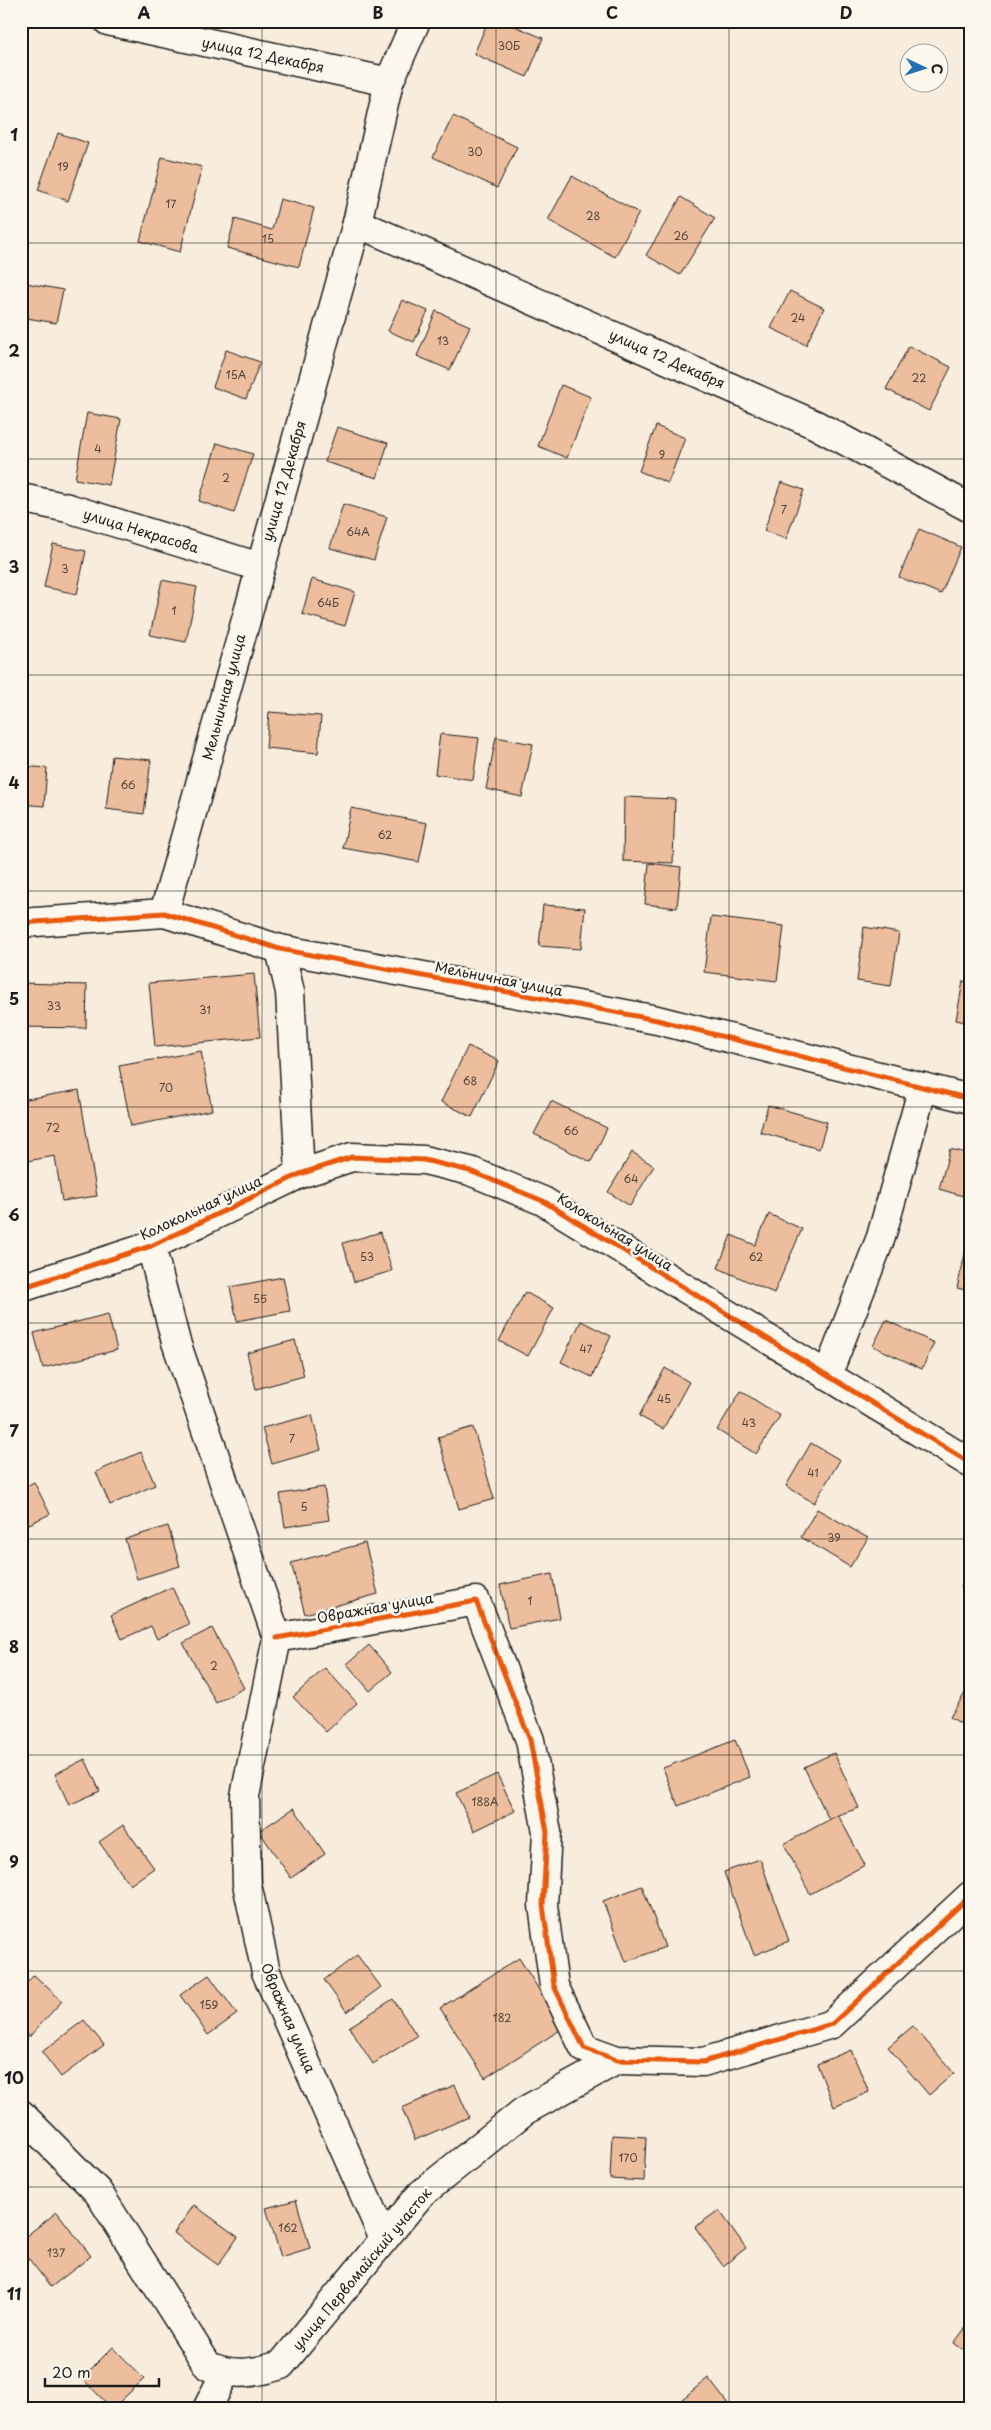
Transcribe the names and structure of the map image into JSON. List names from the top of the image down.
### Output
{
  "streets": {
    "street": [
      "улица 12 Декабря",
      "улица Некрасова",
      "Мельничная улица",
      "Колокольная улица",
      "Овражная улица",
      "улица Первомайский участок"
    ]
  },
  "crossings": [
    ["улица 12 Декабря", "улица Некрасова"],
    ["улица 12 Декабря", "Мельничная улица"],
    ["улица Некрасова", "Мельничная улица"],
    ["Овражная улица", "улица Первомайский участок"]
  ],
  "house_numbers": [
    "30Б",
    "30",
    "19",
    "17",
    "28",
    "26",
    "15",
    "24",
    "13",
    "15А",
    "22",
    "4",
    "9",
    "2",
    "7",
    "64А",
    "3",
    "64Б",
    "1",
    "66",
    "62",
    "33",
    "31",
    "68",
    "70",
    "72",
    "66",
    "64",
    "53",
    "62",
    "55",
    "47",
    "45",
    "43",
    "7",
    "41",
    "5",
    "39",
    "1",
    "2",
    "188А",
    "159",
    "182",
    "170",
    "162",
    "137"
  ],
  "scale_bar": "20 m",
  "north": "right",
  "grid": {
    "columns": [
      "A",
      "B",
      "C",
      "D"
    ],
    "rows": [
      "1",
      "2",
      "3",
      "4",
      "5",
      "6",
      "7",
      "8",
      "9",
      "10",
      "11"
    ]
  }
}
